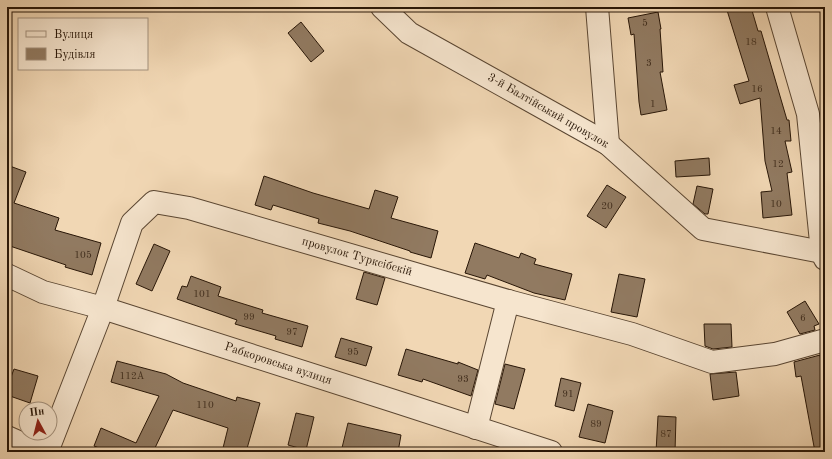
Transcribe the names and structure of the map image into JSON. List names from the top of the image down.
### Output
{
  "streets": {
    "street": ["3-й Балтійський провулок", "провулок Турксібскій", "Рабкоровська вулиця"]
  },
  "crossings": [
    ["провулок Турксібскій", "Рабкоровська вулиця"]
  ],
  "house_numbers": [
    "5",
    "18",
    "3",
    "16",
    "1",
    "14",
    "12",
    "10",
    "20",
    "105",
    "101",
    "99",
    "6",
    "97",
    "95",
    "112А",
    "93",
    "91",
    "110",
    "89",
    "87"
  ],
  "legend": ["Вулиця", "Будівля"],
  "north": "top"
}
